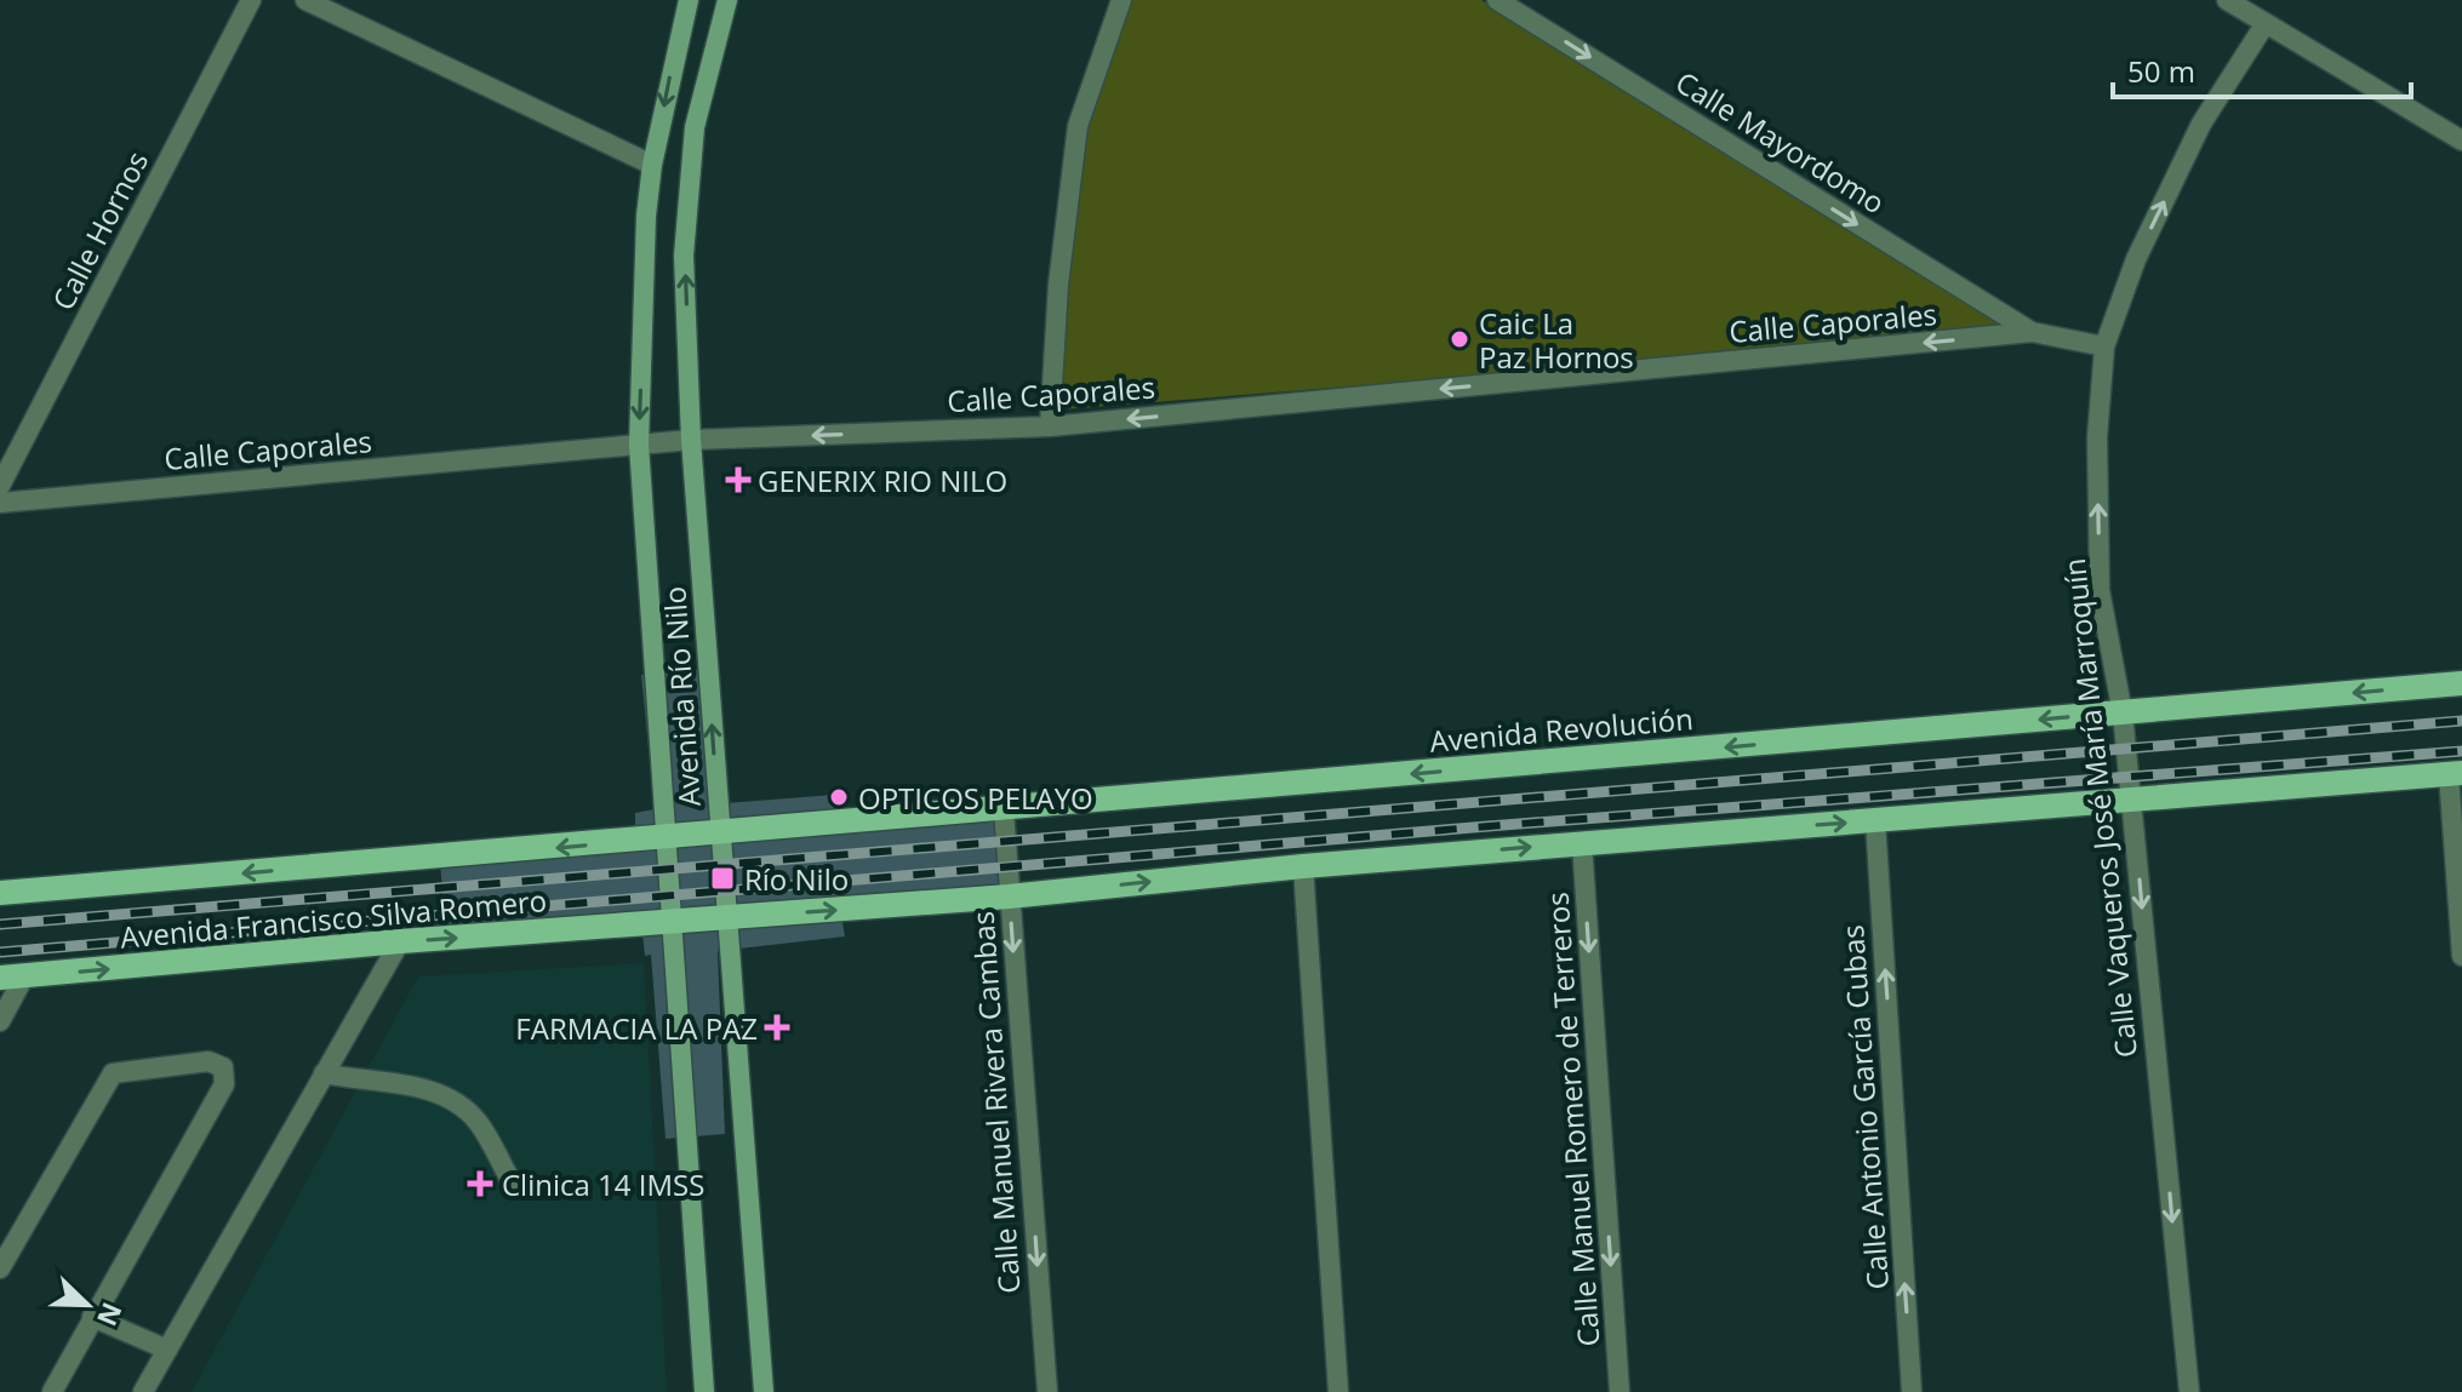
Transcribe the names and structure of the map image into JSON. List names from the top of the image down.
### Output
{
  "streets": {
    "main road": ["Avenida Río Nilo", "Avenida Revolución", "Avenida Francisco Silva Romero"],
    "street": [
      "Calle Mayordomo",
      "Calle Hornos",
      "Calle Caporales",
      "Calle Vaqueros José María Marroquín",
      "Calle Manuel Rivera Cambas",
      "Calle Antonio García Cubas",
      "Calle Manuel Romero de Terreros"
    ]
  },
  "crossings": [
    ["Calle Mayordomo", "Calle Caporales"],
    ["Calle Caporales", "Avenida Río Nilo"],
    ["Calle Caporales", "Calle Vaqueros José María Marroquín"],
    ["Avenida Río Nilo", "Avenida Revolución"],
    ["Avenida Río Nilo", "Avenida Francisco Silva Romero"],
    ["Avenida Revolución", "Calle Vaqueros José María Marroquín"],
    ["Avenida Revolución", "Avenida Francisco Silva Romero"],
    ["Avenida Revolución", "Calle Manuel Rivera Cambas"]
  ],
  "one_way": [
    "Calle Mayordomo",
    "Calle Caporales",
    "Calle Manuel Rivera Cambas",
    "Calle Antonio García Cubas",
    "Calle Manuel Romero de Terreros"
  ],
  "places": {
    "other": ["Caic La Paz Hornos", "OPTICOS PELAYO"],
    "health": ["GENERIX RIO NILO", "FARMACIA LA PAZ", "Clinica 14 IMSS"],
    "transit": ["Río Nilo"]
  },
  "scale_bar": "50 m",
  "north": "bottom right"
}
